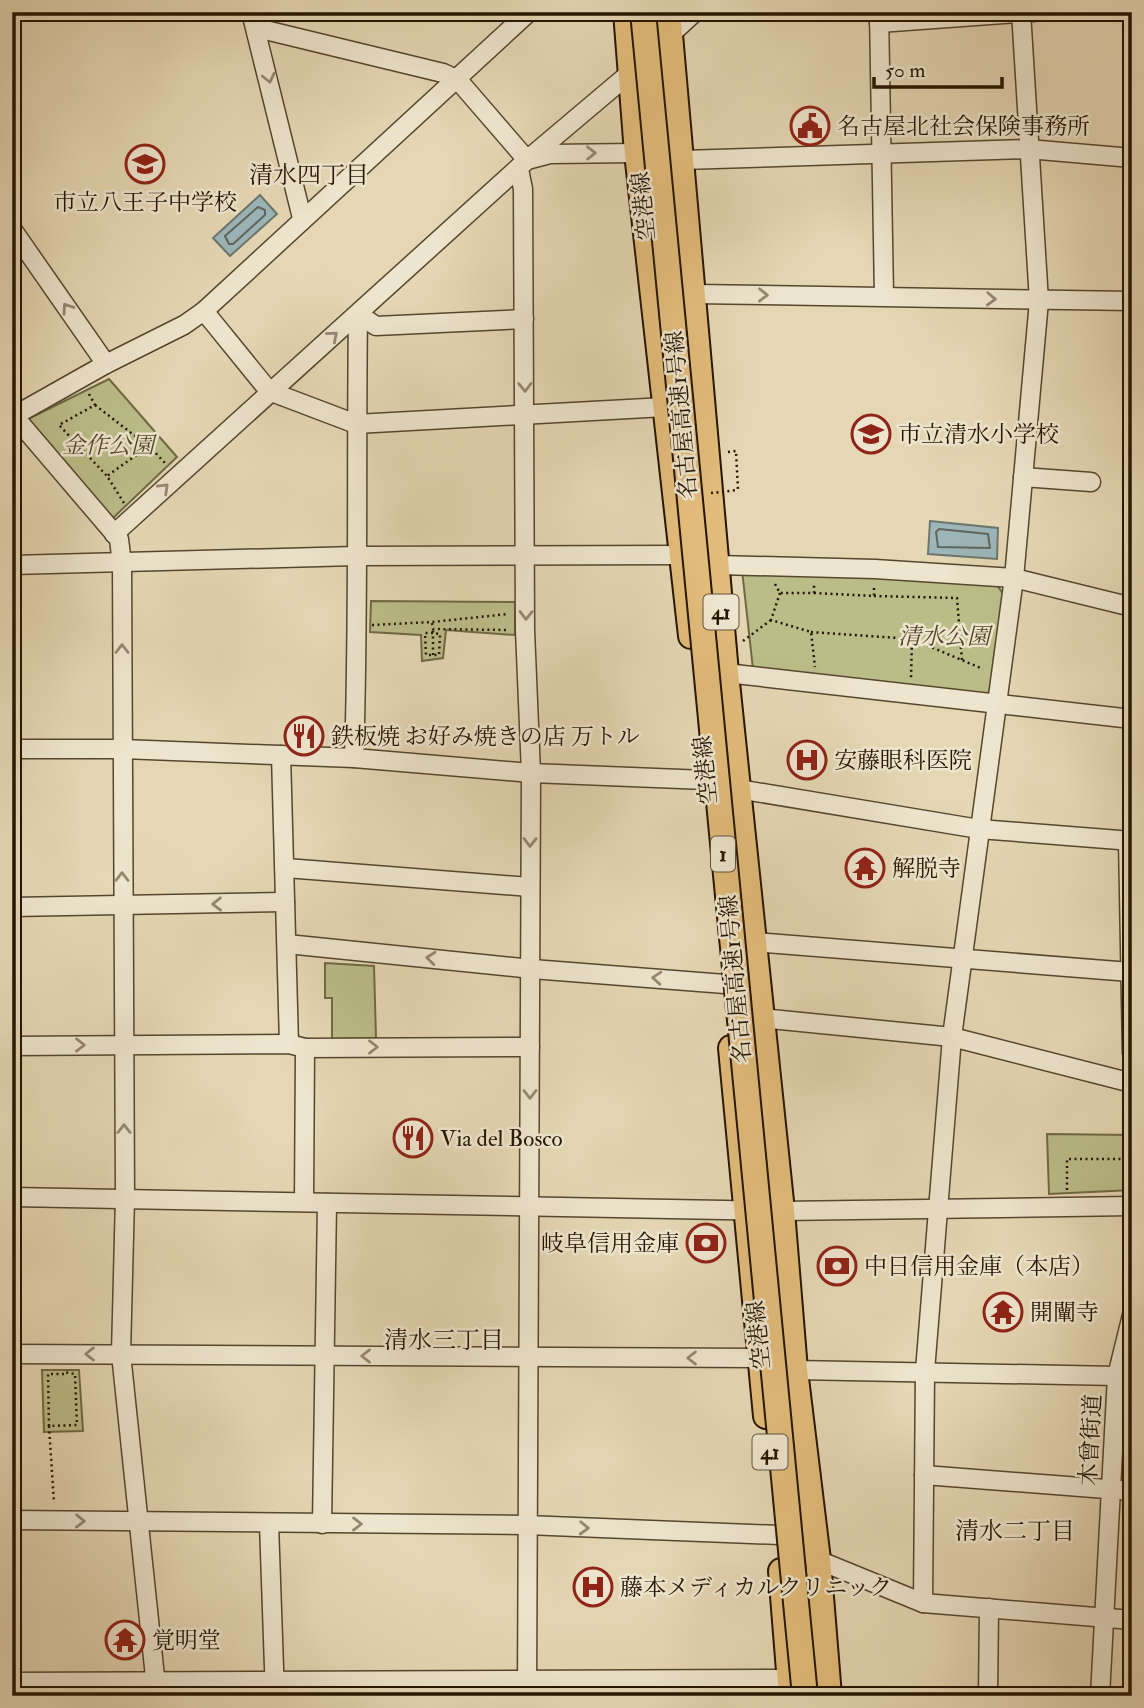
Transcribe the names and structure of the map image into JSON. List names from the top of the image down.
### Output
{
  "streets": {
    "highway": [
      "空港線",
      "名古屋高速1号線",
      "41",
      "1"
    ],
    "street": ["木曾街道"]
  },
  "crossings": [
    ["空港線", "名古屋高速1号線"]
  ],
  "districts": ["清水四丁目", "清水三丁目", "清水二丁目"],
  "parks": ["金作公園", "清水公園"],
  "places": {
    "public building": ["名古屋北社会保険事務所"],
    "school or university": ["市立八王子中学校", "市立清水小学校"],
    "restaurant": ["鉄板焼 お好み焼きの店 万トル", "Via del Bosco"],
    "hospital": ["安藤眼科医院", "藤本メディカルクリニック"],
    "temple": ["解脱寺", "開闡寺", "覚明堂"],
    "bank": ["岐阜信用金庫", "中日信用金庫（本店）"]
  },
  "scale_bar": "50 m"
}
